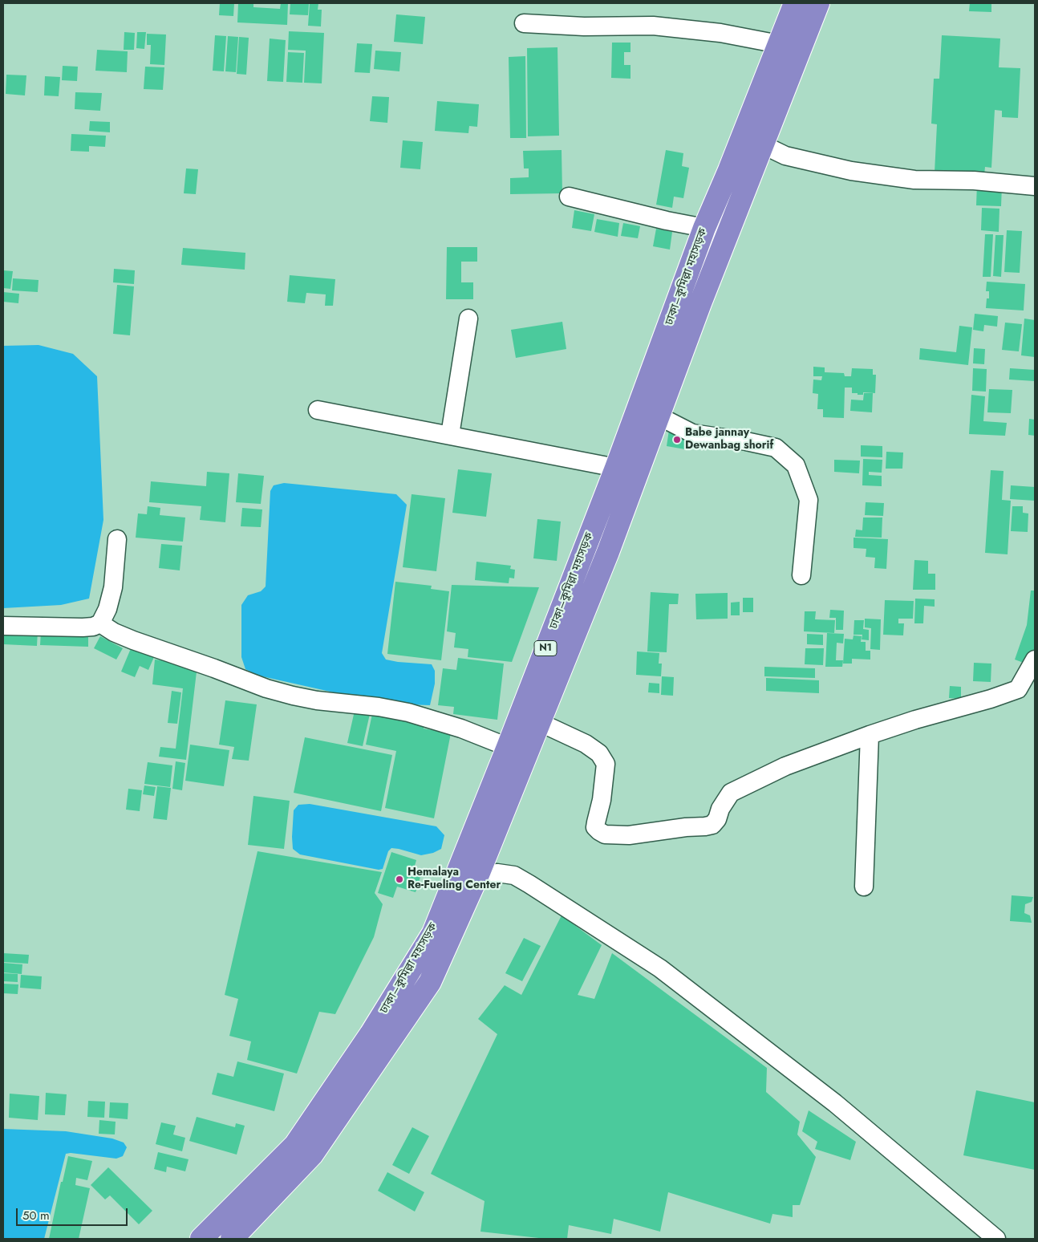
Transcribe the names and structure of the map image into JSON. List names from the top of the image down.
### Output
{
  "streets": {
    "highway": ["ঢাকা–কুমিল্লা মহাসড়ক", "N1"]
  },
  "places": ["Babe jannay Dewanbag shorif", "Hemalaya Re-Fueling Center"],
  "scale_bar": "50 m"
}
